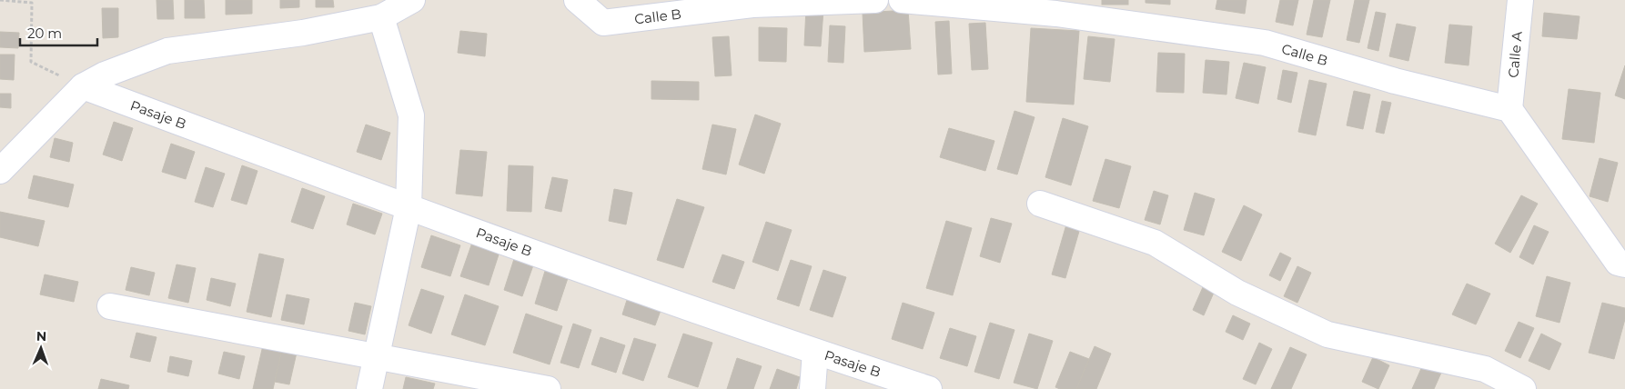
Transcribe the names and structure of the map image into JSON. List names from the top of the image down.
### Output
{
  "streets": {
    "street": ["Calle B", "Calle A", "Pasaje B"]
  },
  "crossings": [
    ["Calle B", "Calle A"]
  ],
  "scale_bar": "20 m",
  "north": "top"
}
